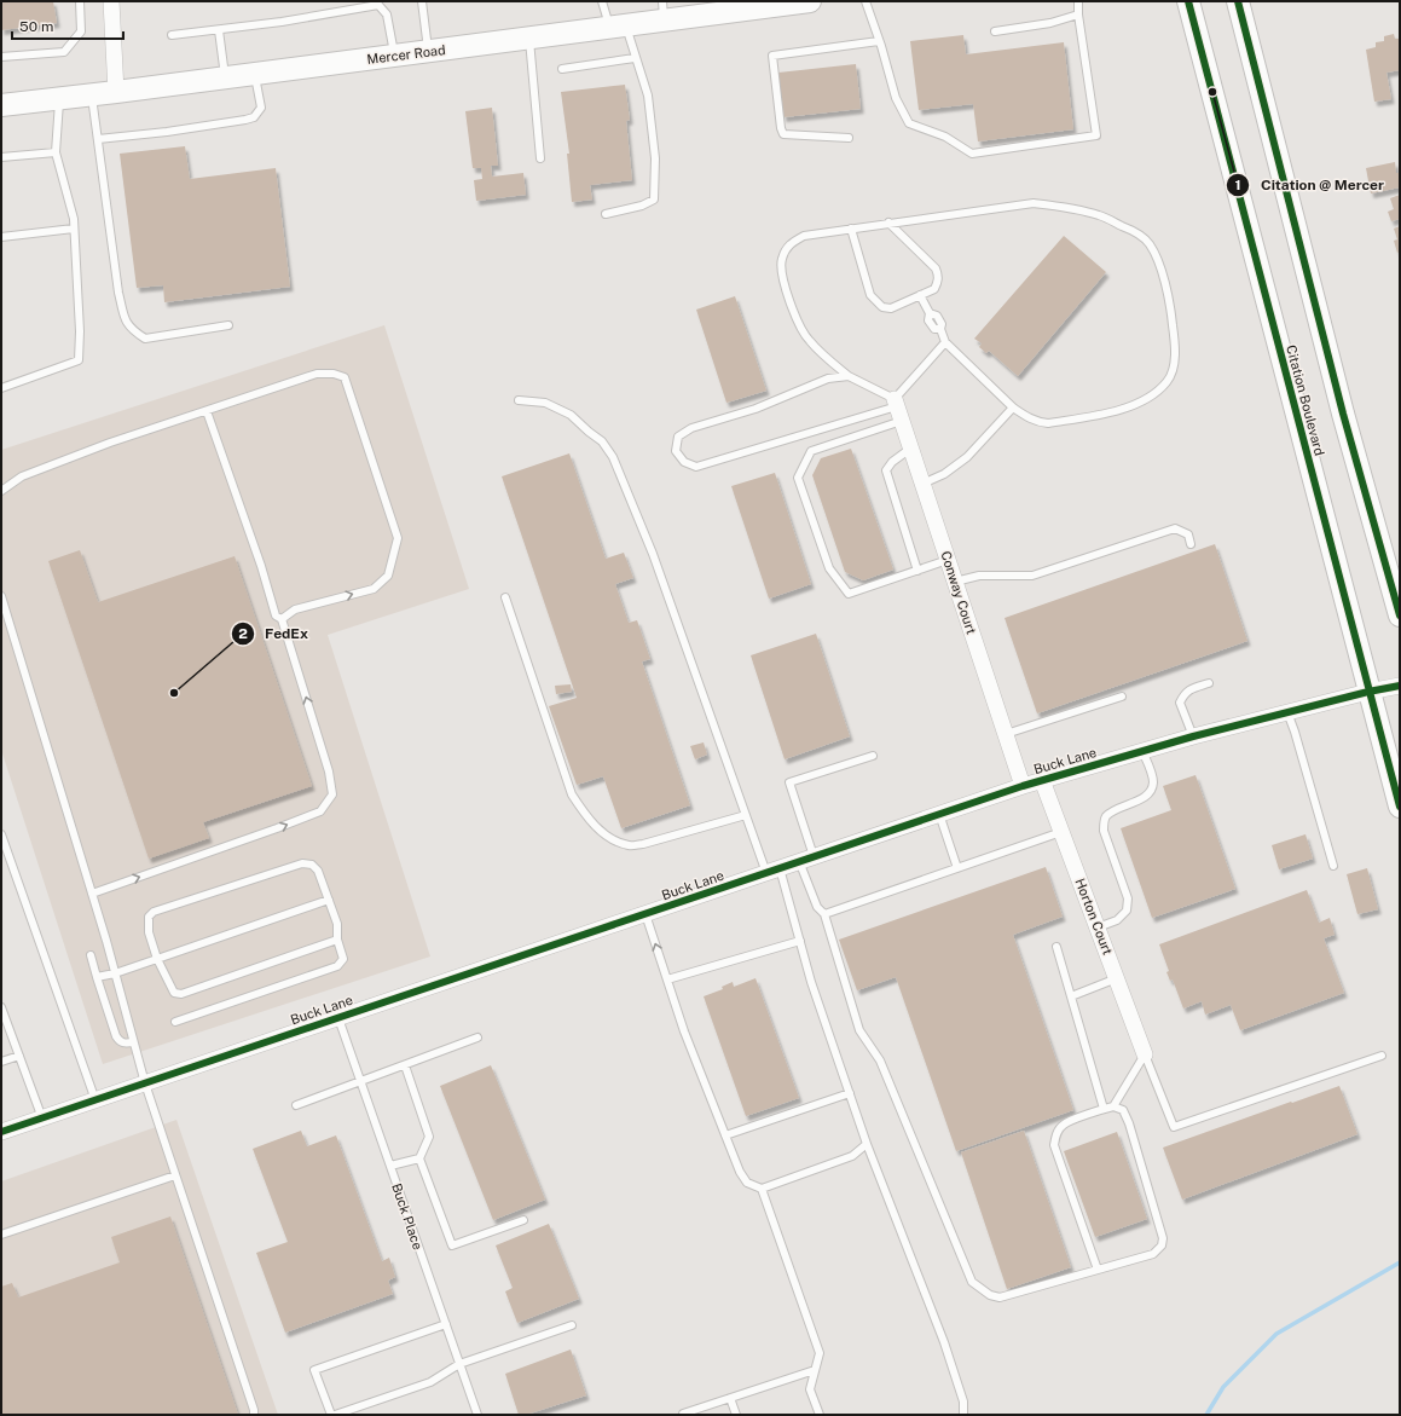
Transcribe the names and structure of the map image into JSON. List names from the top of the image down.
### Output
{
  "streets": {
    "main road": ["Mercer Road", "Citation Boulevard"],
    "street": ["Conway Court", "Buck Lane", "Horton Court"],
    "lane": ["Buck Place"]
  },
  "crossings": [
    ["Citation Boulevard", "Buck Lane"],
    ["Conway Court", "Buck Lane"],
    ["Buck Lane", "Horton Court"],
    ["Buck Lane", "Buck Place"]
  ],
  "places": ["Citation @ Mercer", "FedEx"],
  "scale_bar": "50 m"
}
